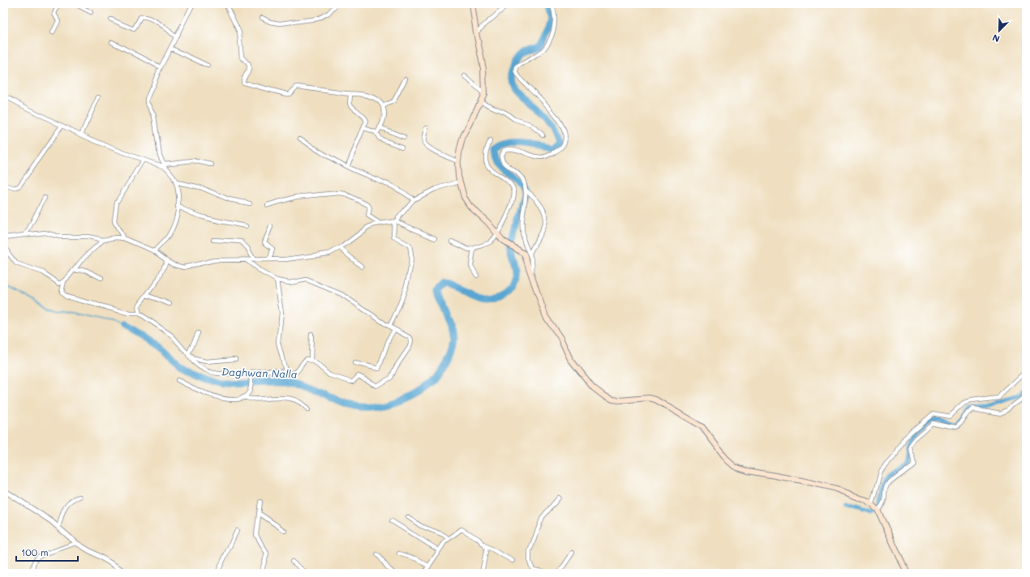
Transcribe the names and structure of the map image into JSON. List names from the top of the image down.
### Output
{
  "water": ["Daghwan Nalla"],
  "scale_bar": "100 m",
  "north": "bottom left"
}
